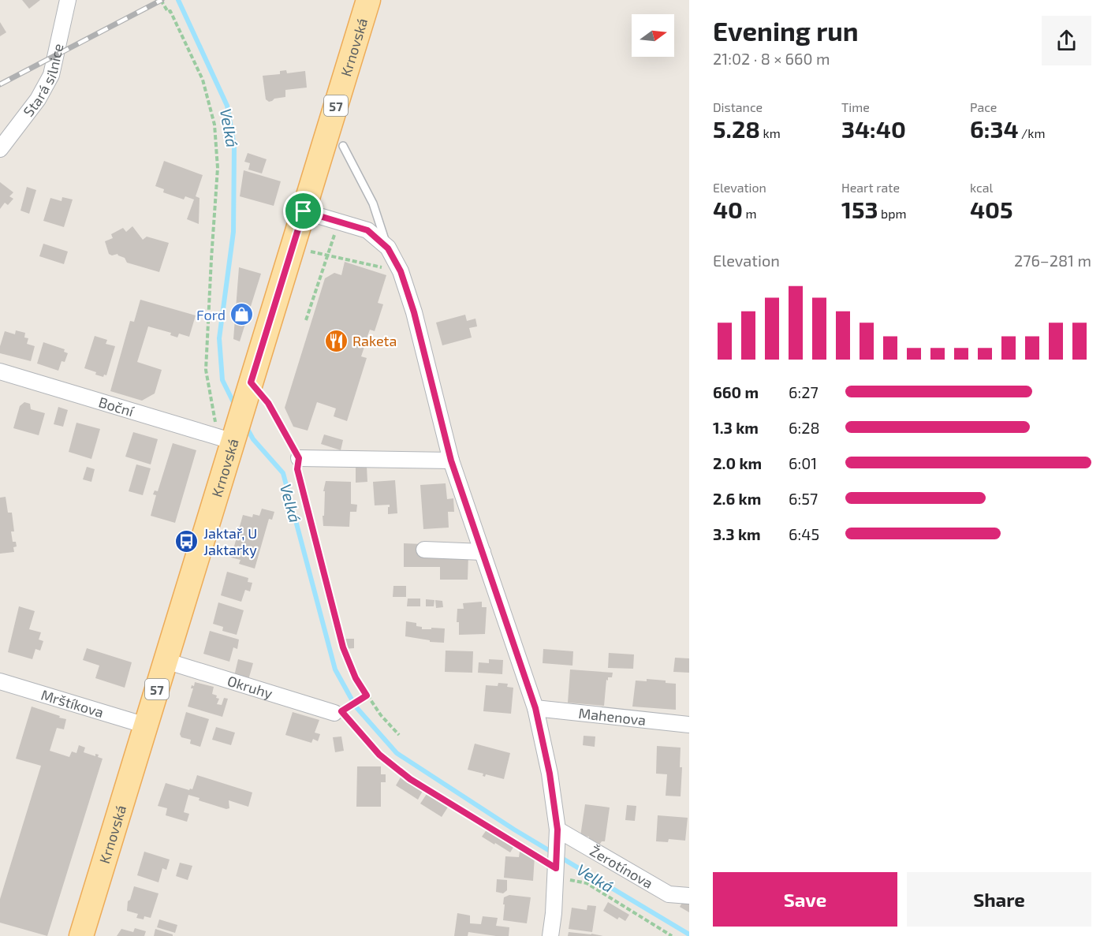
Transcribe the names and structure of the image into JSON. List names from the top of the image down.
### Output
{
  "streets": {
    "main road": ["Krnovská", "57"],
    "street": [
      "Stará silnice",
      "Boční",
      "Okruhy",
      "Mrštíkova",
      "Mahenova",
      "Žerotínova"
    ]
  },
  "crossings": [
    ["Krnovská", "Boční"],
    ["Krnovská", "Okruhy"],
    ["Krnovská", "Mrštíkova"]
  ],
  "water": ["Velká"],
  "places": {
    "shop": ["Ford"],
    "restaurant": ["Raketa"],
    "bus stop": ["Jaktař, U Jaktarky"]
  },
  "north": "right",
  "page": {
    "heading": ["Evening run", "21:02 · 8 × 660 m"],
    "stats": [
      ["Distance", "5.28 km"],
      ["Time", "34:40"],
      ["Pace", "6:34 /km"],
      ["Elevation", "40 m"],
      ["Heart rate", "153 bpm"],
      ["kcal", "405"]
    ],
    "chart": ["Elevation", "276–281 m"],
    "list": [
      {
        "name": "660 m",
        "note": "6:27"
      },
      {
        "name": "1.3 km",
        "note": "6:28"
      },
      {
        "name": "2.0 km",
        "note": "6:01"
      },
      {
        "name": "2.6 km",
        "note": "6:57"
      },
      {
        "name": "3.3 km",
        "note": "6:45"
      }
    ],
    "buttons": ["Save", "Share"]
  }
}
